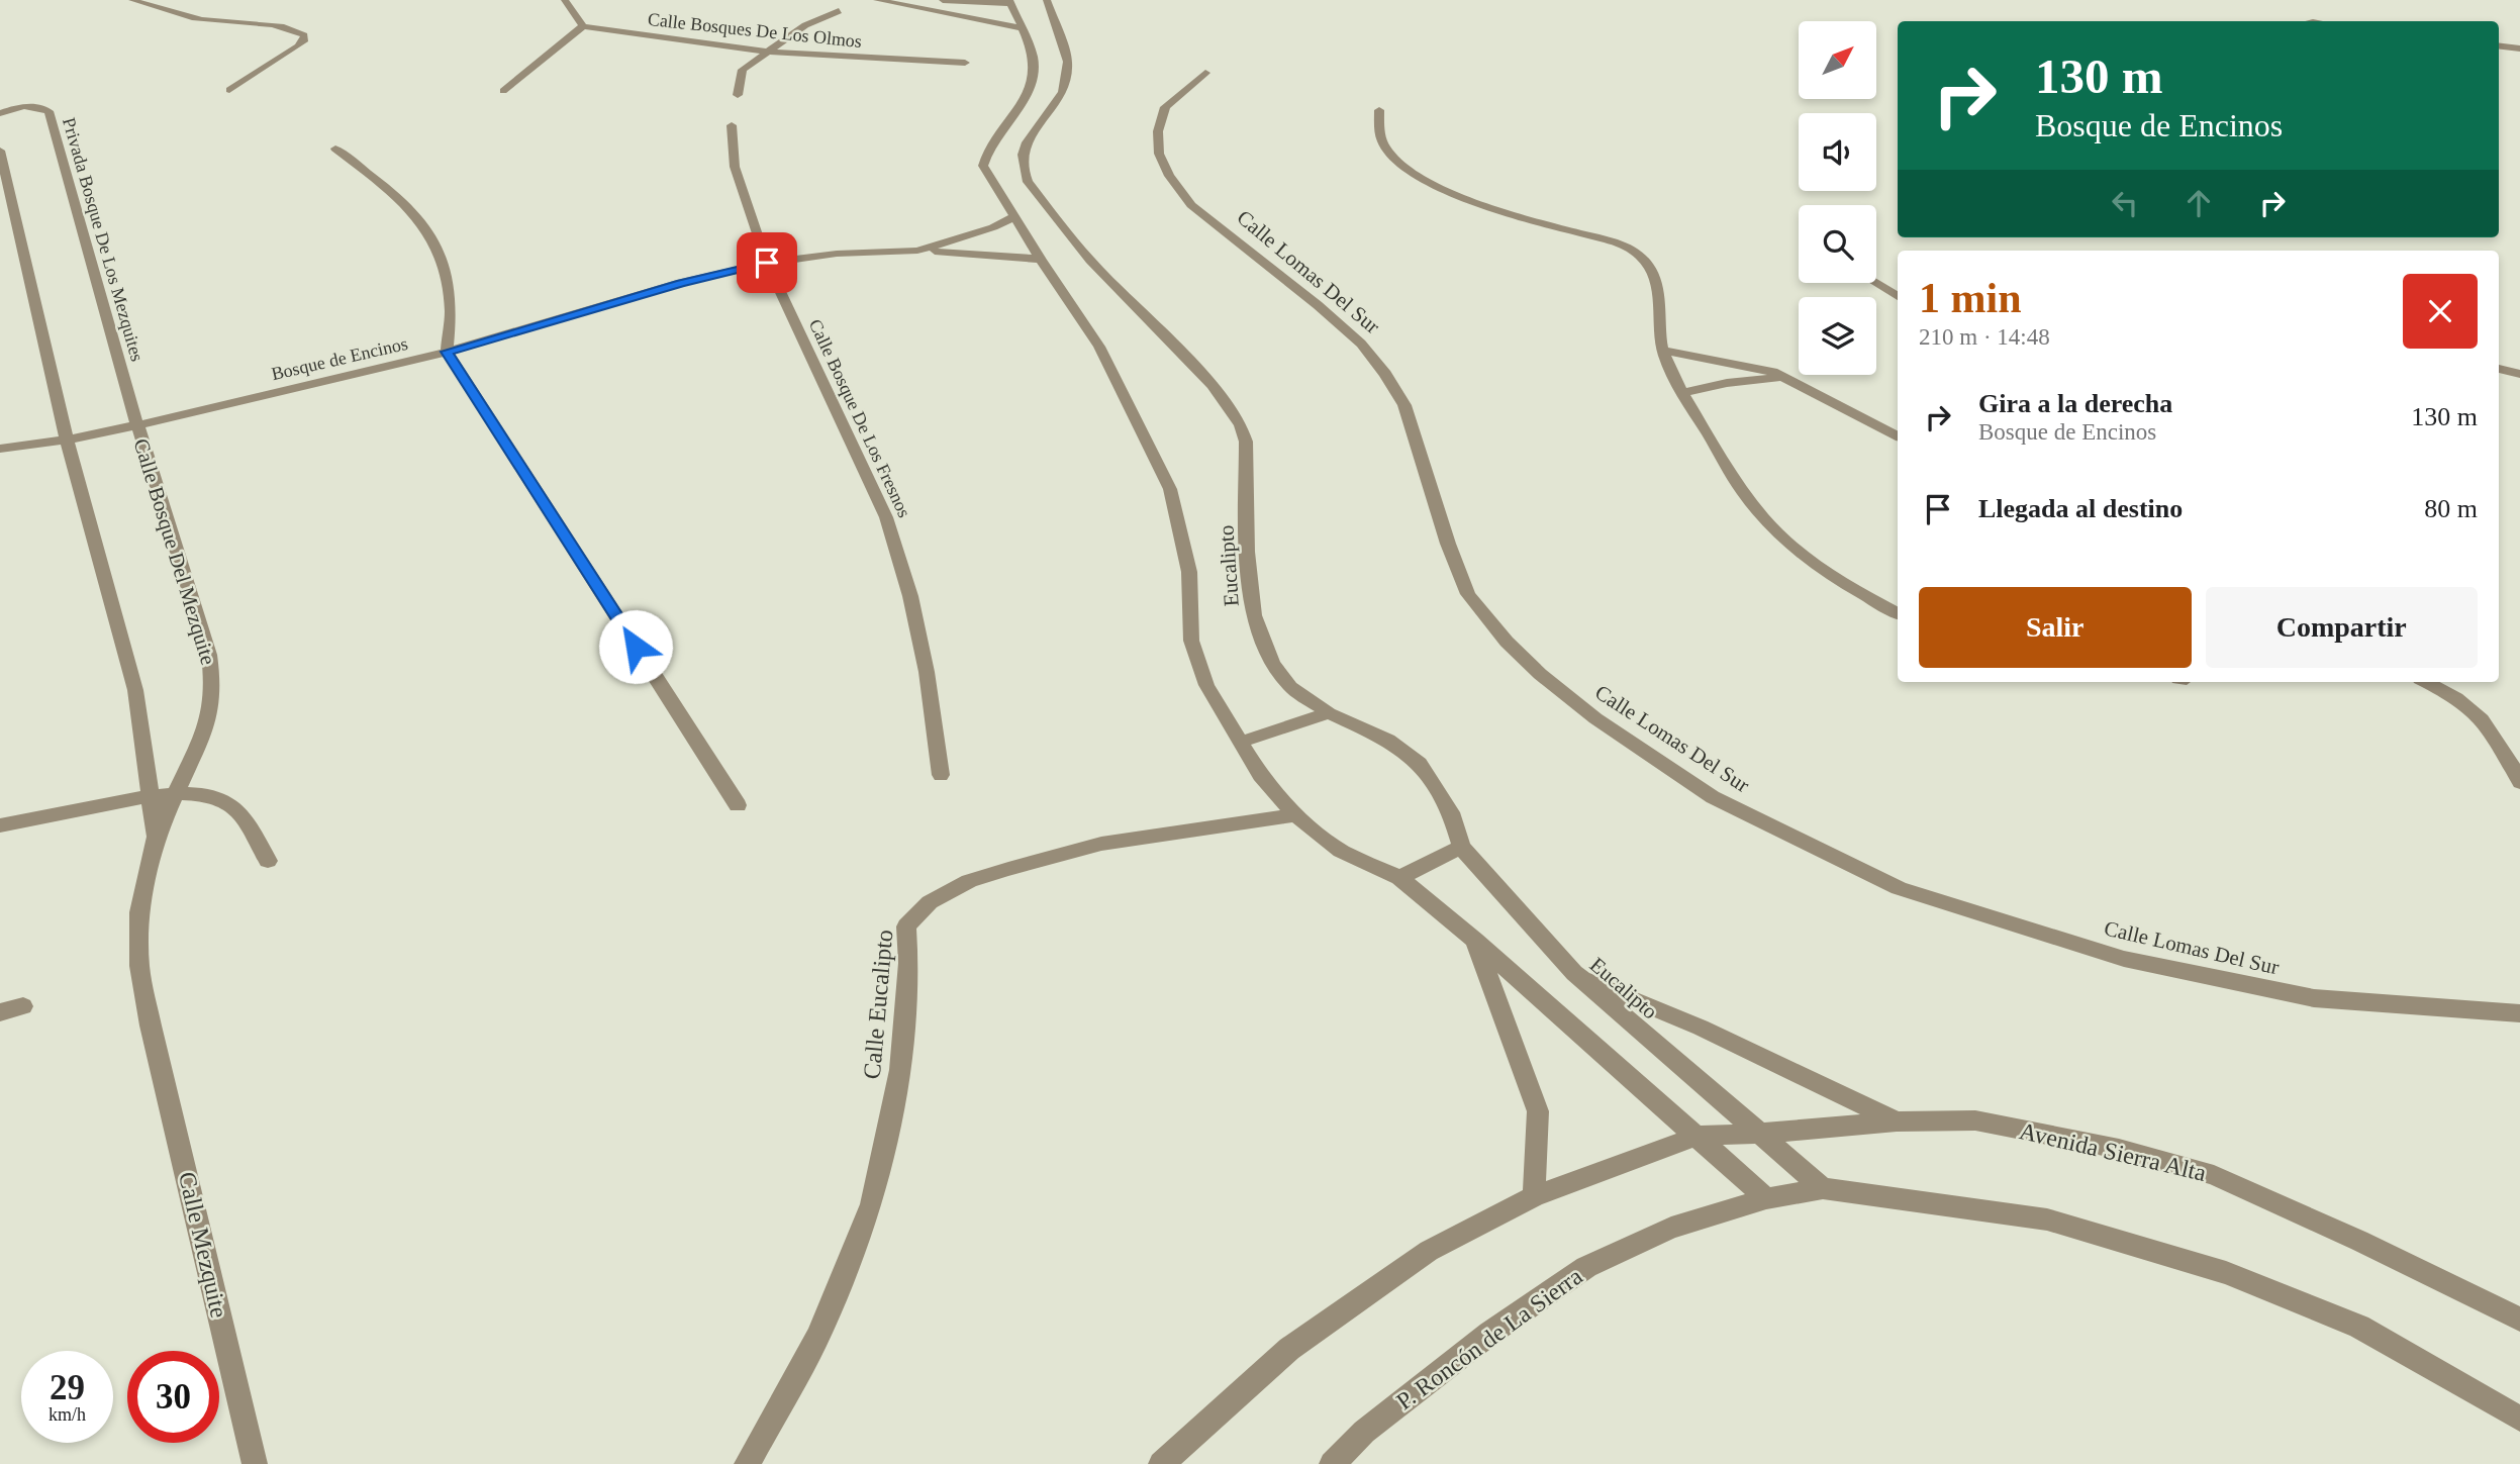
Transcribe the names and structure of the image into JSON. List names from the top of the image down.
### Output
{
  "streets": {
    "street": [
      "Calle Bosques De Los Olmos",
      "Privada Bosque De Los Mezquites",
      "Calle Lomas Del Sur",
      "Bosque de Encinos",
      "Calle Bosque De Los Fresnos",
      "Calle Bosque Del Mezquite",
      "Eucalipto",
      "Calle Eucalipto",
      "Avenida Sierra Alta",
      "Calle Mezquite",
      "P. Roncón de La Sierra"
    ]
  },
  "crossings": [
    ["Privada Bosque De Los Mezquites", "Bosque de Encinos"],
    ["Privada Bosque De Los Mezquites", "Calle Bosque Del Mezquite"],
    ["Bosque de Encinos", "Calle Bosque De Los Fresnos"],
    ["Bosque de Encinos", "Calle Bosque Del Mezquite"],
    ["Bosque de Encinos", "Eucalipto"],
    ["Calle Bosque Del Mezquite", "Calle Mezquite"],
    ["Eucalipto", "Calle Eucalipto"],
    ["Eucalipto", "Avenida Sierra Alta"],
    ["Eucalipto", "P. Roncón de La Sierra"]
  ],
  "north": "top right",
  "page": {
    "turn": ["130 m", "Bosque de Encinos"],
    "heading": ["1 min", "210 m · 14:48"],
    "list": [
      {
        "name": "Gira a la derecha",
        "note": "Bosque de Encinos",
        "value": "130 m"
      },
      {
        "name": "Llegada al destino",
        "value": "80 m"
      }
    ],
    "buttons": ["Salir", "Compartir"],
    "speed": "29 km/h",
    "limit": "30"
  }
}
